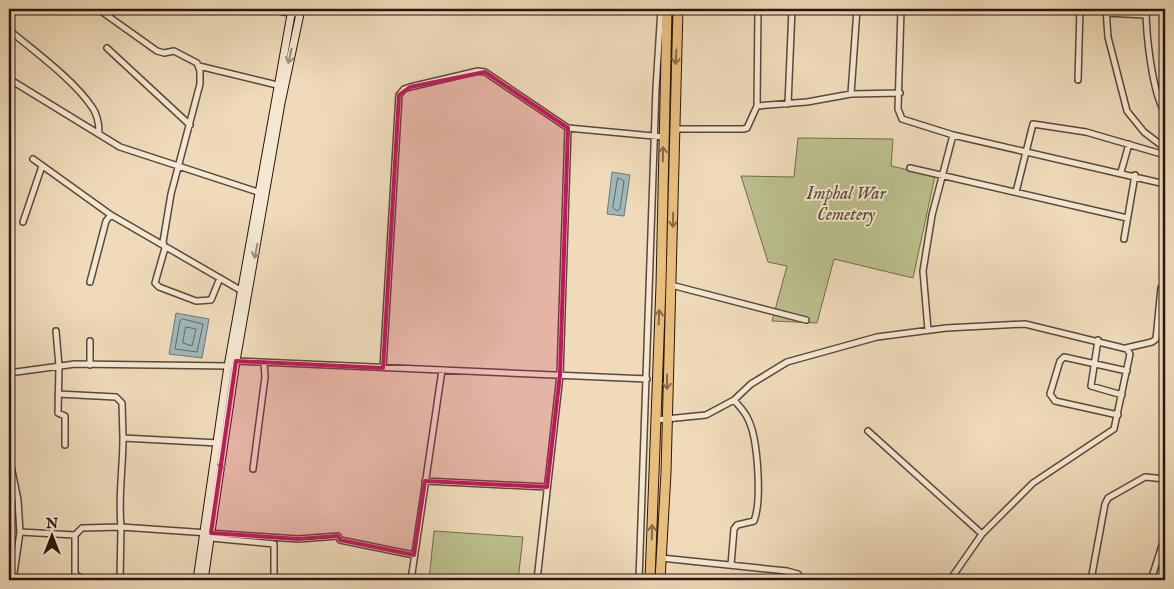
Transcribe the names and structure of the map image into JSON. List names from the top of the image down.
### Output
{
  "parks": ["Imphal War Cemetery"],
  "north": "top"
}
